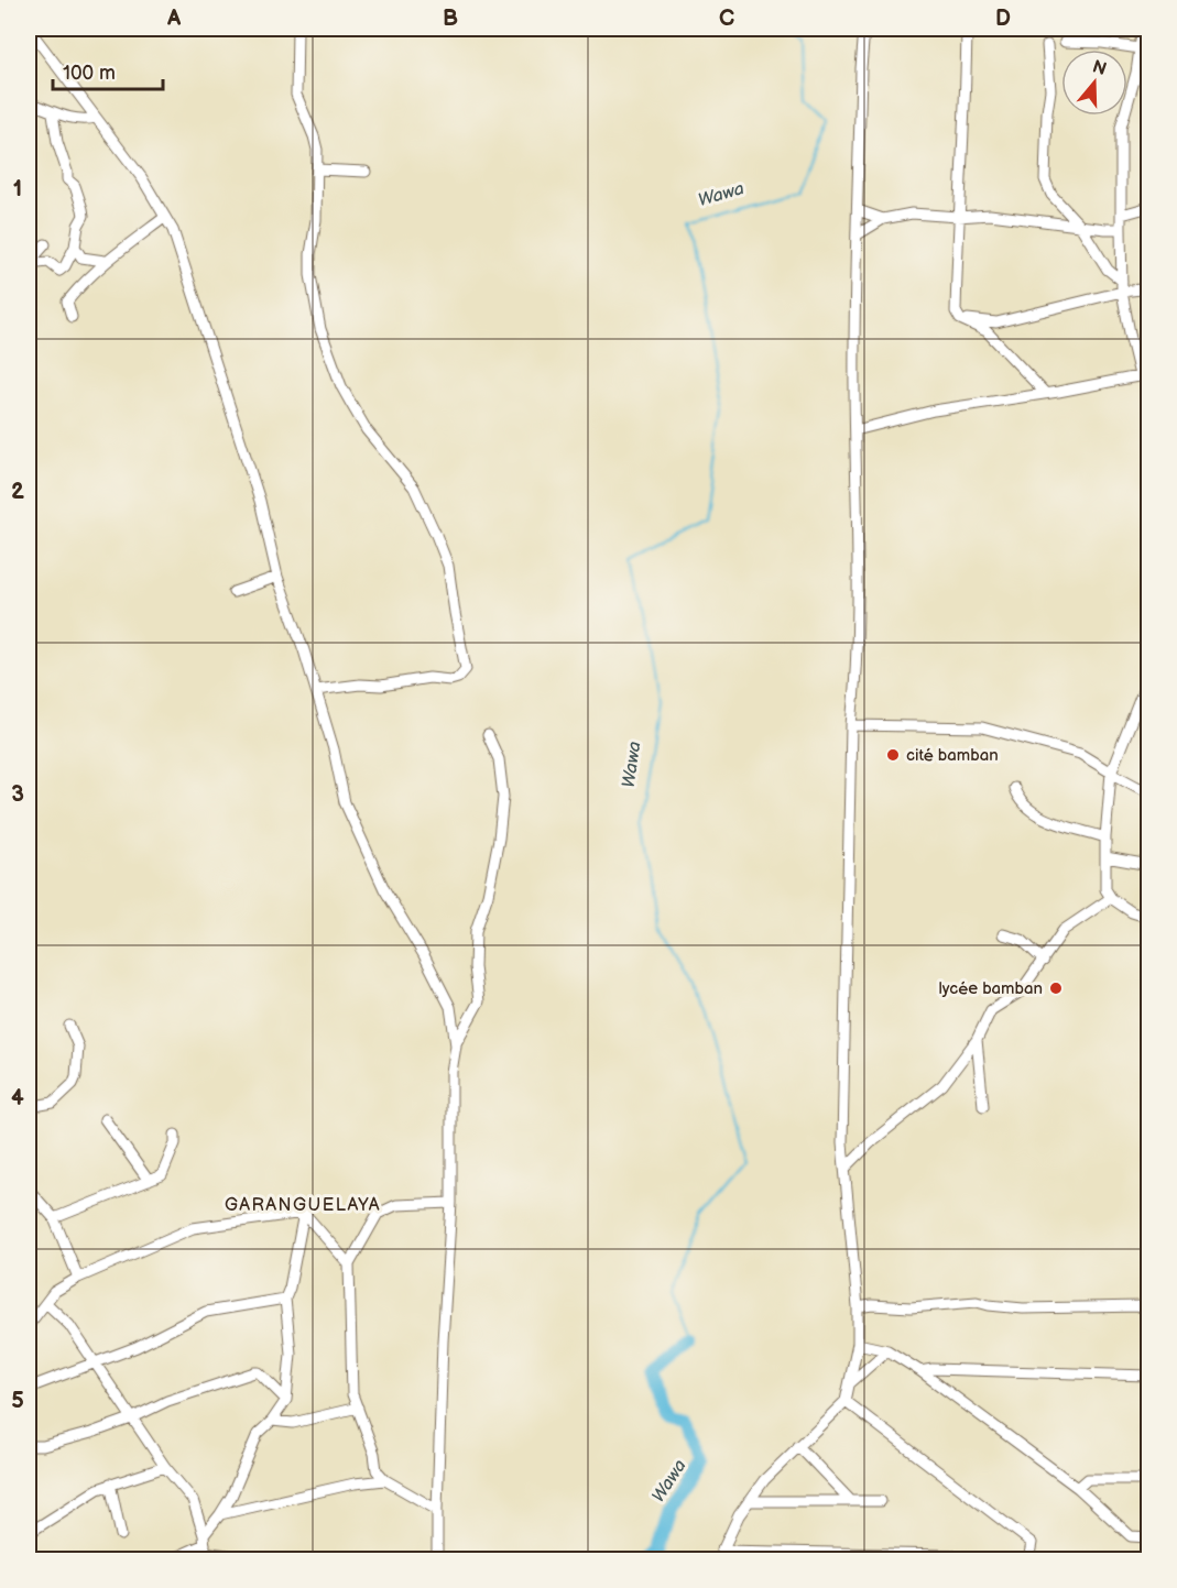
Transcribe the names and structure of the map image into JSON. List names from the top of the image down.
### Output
{
  "districts": ["GARANGUELAYA"],
  "water": ["Wawa"],
  "places": ["cité bamban", "lycée bamban"],
  "scale_bar": "100 m",
  "north": "top",
  "grid": {
    "columns": [
      "A",
      "B",
      "C",
      "D"
    ],
    "rows": [
      "1",
      "2",
      "3",
      "4",
      "5"
    ]
  }
}
